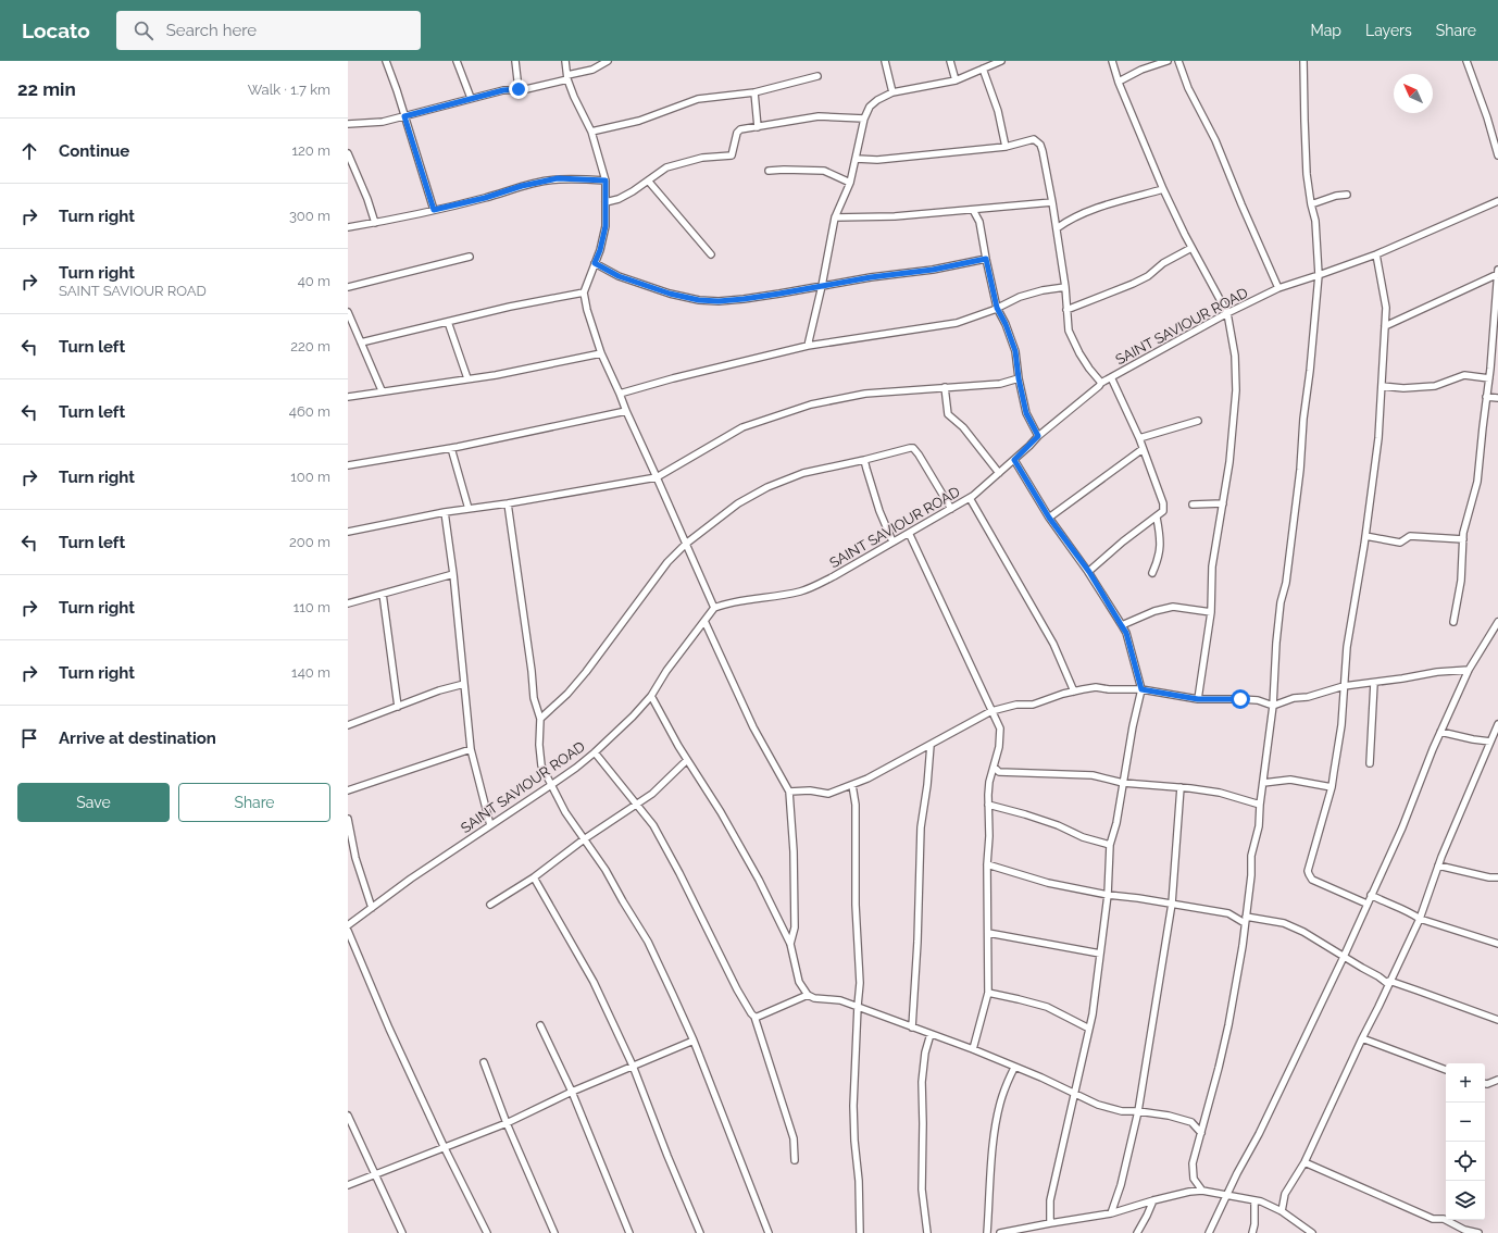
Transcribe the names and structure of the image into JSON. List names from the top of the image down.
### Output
{
  "streets": {
    "street": ["SAINT SAVIOUR ROAD"]
  },
  "north": "top left",
  "page": {
    "header": "Locato",
    "search": "Search here",
    "nav": ["Map", "Layers", "Share"],
    "heading": ["22 min", "Walk · 1.7 km"],
    "list": [
      ["Continue", "120 m"],
      ["Turn right", "300 m"],
      ["Turn right", "SAINT SAVIOUR ROAD", "40 m"],
      ["Turn left", "220 m"],
      ["Turn left", "460 m"],
      ["Turn right", "100 m"],
      ["Turn left", "200 m"],
      ["Turn right", "110 m"],
      ["Turn right", "140 m"],
      "Arrive at destination"
    ],
    "buttons": ["Save", "Share"],
    "map_buttons": ["+", "−"]
  }
}
